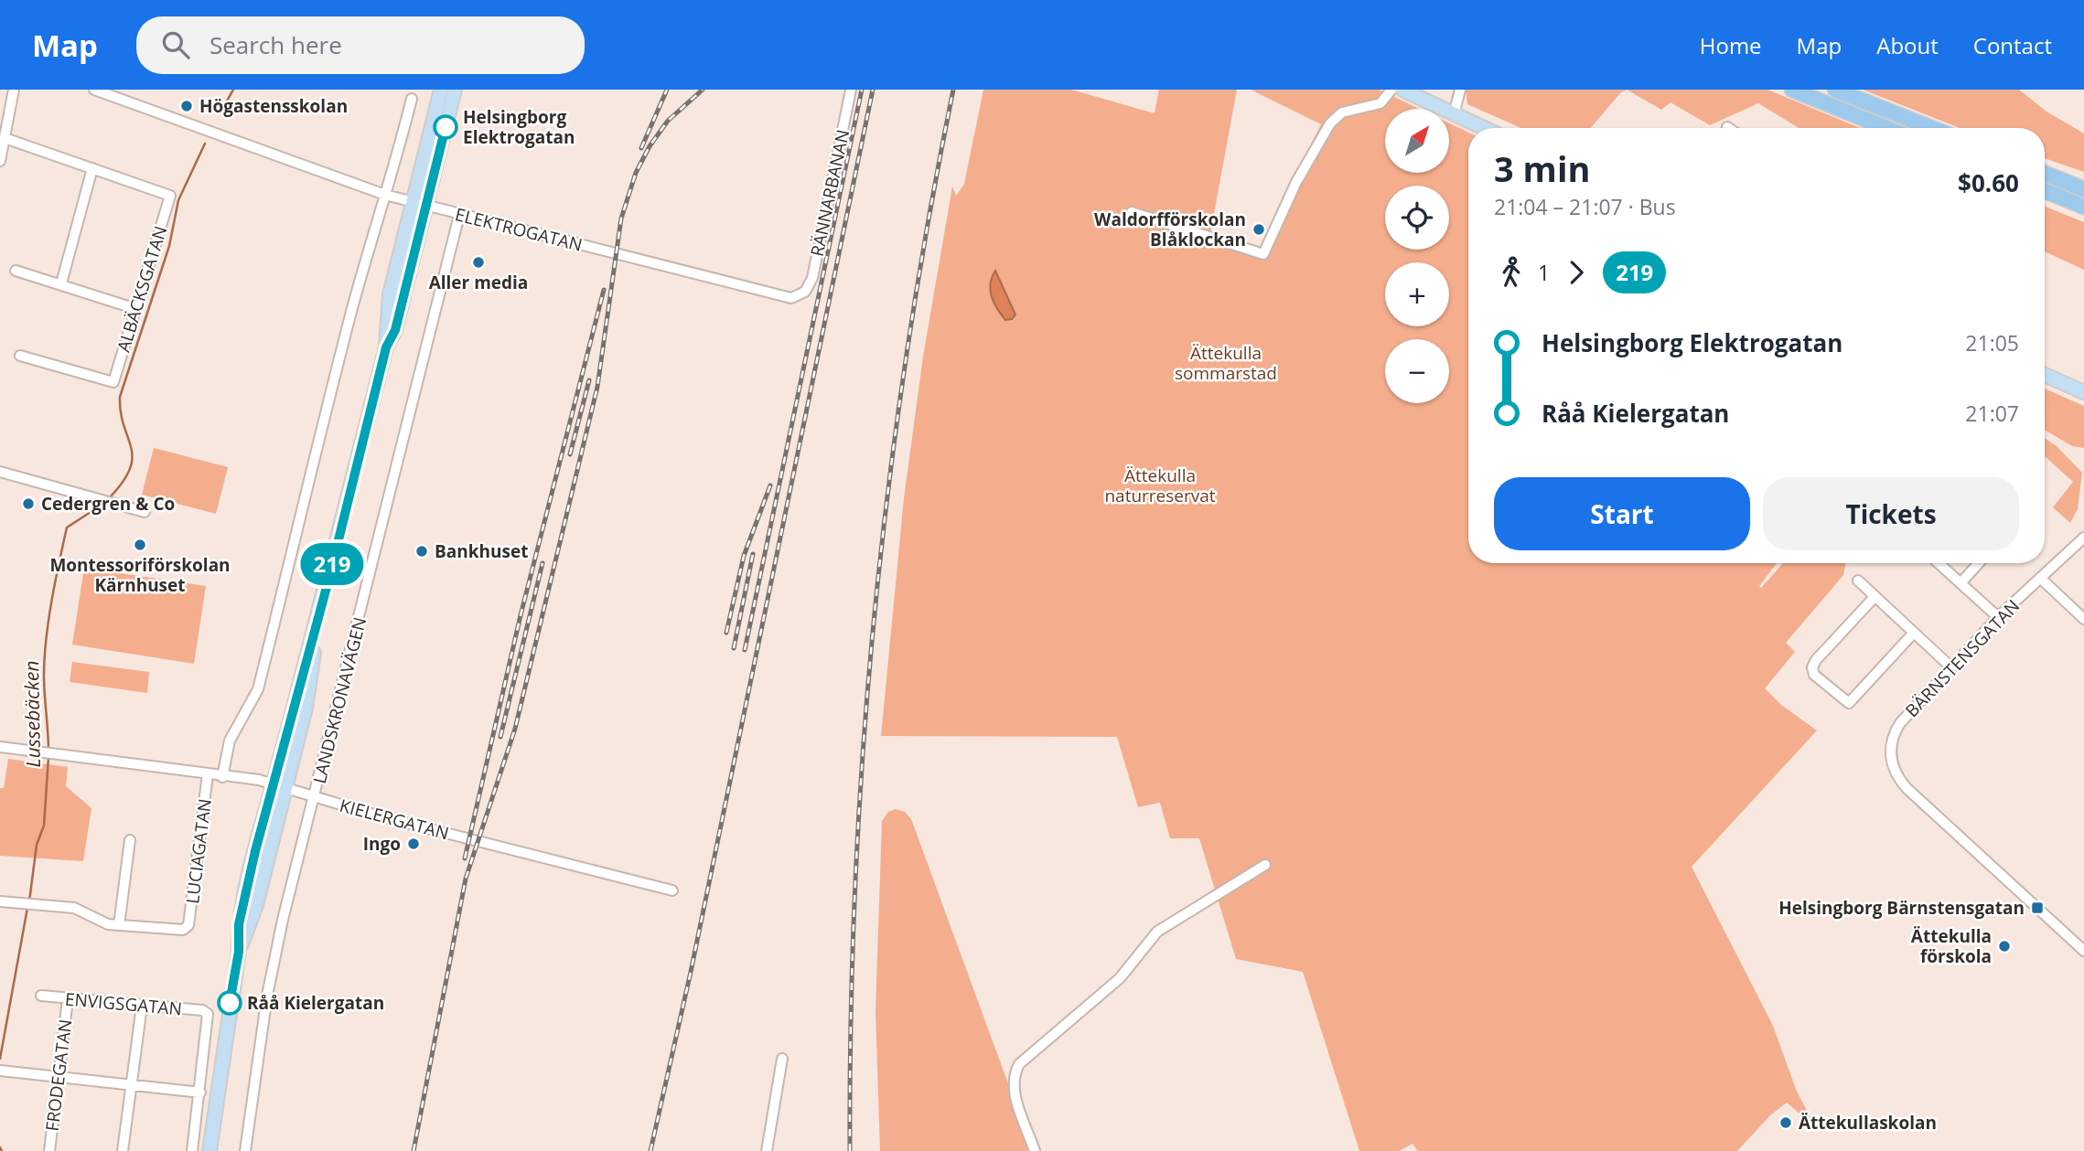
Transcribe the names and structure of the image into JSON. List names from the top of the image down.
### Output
{
  "streets": {
    "main road": ["LANDSKRONAVÄGEN"],
    "street": [
      "RÄNNARBANAN",
      "ELEKTROGATAN",
      "ALBÄCKSGATAN",
      "BÄRNSTENSGATAN",
      "KIELERGATAN",
      "LUCIAGATAN",
      "ENVIGSGATAN",
      "FRODEGATAN"
    ]
  },
  "crossings": [
    ["RÄNNARBANAN", "ELEKTROGATAN"],
    ["ELEKTROGATAN", "LANDSKRONAVÄGEN"],
    ["LANDSKRONAVÄGEN", "KIELERGATAN"],
    ["KIELERGATAN", "LUCIAGATAN"],
    ["ENVIGSGATAN", "FRODEGATAN"]
  ],
  "water": ["Lussebäcken"],
  "parks": ["Ättekulla sommarstad", "Ättekulla naturreservat"],
  "places": {
    "other": [
      "Högastensskolan",
      "Helsingborg Elektrogatan",
      "Waldorfförskolan Blåklockan",
      "Aller media",
      "Cedergren & Co",
      "Montessoriförskolan Kärnhuset",
      "Bankhuset",
      "Ingo",
      "Ättekulla förskola",
      "Råå Kielergatan",
      "Ättekullaskolan"
    ],
    "transit": ["Helsingborg Bärnstensgatan"]
  },
  "lines": ["bus line 219"],
  "north": "top right",
  "page": {
    "header": "Map",
    "search": "Search here",
    "nav": [
      "Home",
      "Map",
      "About",
      "Contact"
    ],
    "on_map": "219",
    "map_buttons": ["+", "−"],
    "heading": ["3 min", "21:04 – 21:07 · Bus", "$0.60"],
    "legs": ["1", "219"],
    "list": [
      {
        "name": "Helsingborg Elektrogatan",
        "value": "21:05"
      },
      {
        "name": "Råå Kielergatan",
        "value": "21:07"
      }
    ],
    "buttons": ["Start", "Tickets"]
  }
}
